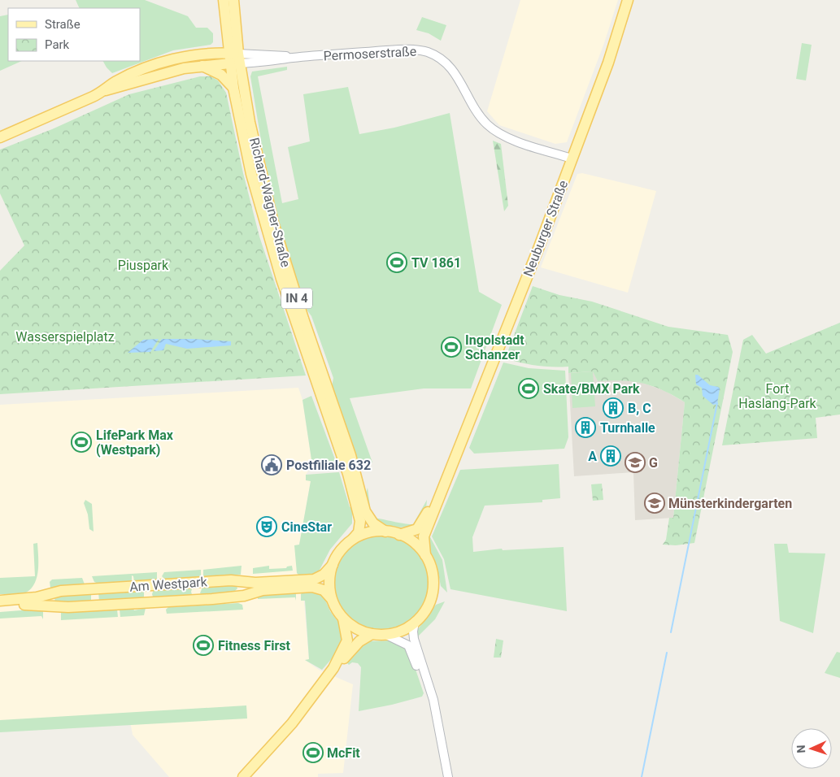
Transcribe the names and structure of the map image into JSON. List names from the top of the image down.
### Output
{
  "streets": {
    "main road": [
      "Richard-Wagner-Straße",
      "Neuburger Straße",
      "IN 4",
      "Am Westpark"
    ],
    "street": ["Permoserstraße"]
  },
  "crossings": [
    ["Permoserstraße", "Richard-Wagner-Straße"],
    ["Permoserstraße", "Neuburger Straße"],
    ["Richard-Wagner-Straße", "Neuburger Straße"],
    ["Richard-Wagner-Straße", "IN 4"],
    ["Richard-Wagner-Straße", "Am Westpark"],
    ["Neuburger Straße", "IN 4"],
    ["Neuburger Straße", "Am Westpark"],
    ["IN 4", "Am Westpark"]
  ],
  "parks": ["Piuspark", "Wasserspielplatz", "Fort Haslang-Park"],
  "places": {
    "sports": [
      "TV 1861",
      "Ingolstadt Schanzer",
      "Skate/BMX Park",
      "LifePark Max (Westpark)",
      "Fitness First",
      "McFit"
    ],
    "building": ["B, C", "Turnhalle", "A"],
    "school or university": ["G", "Münsterkindergarten"],
    "public building": ["Postfiliale 632"],
    "theatre": ["CineStar"]
  },
  "legend": ["Straße", "Park"],
  "north": "left"
}
